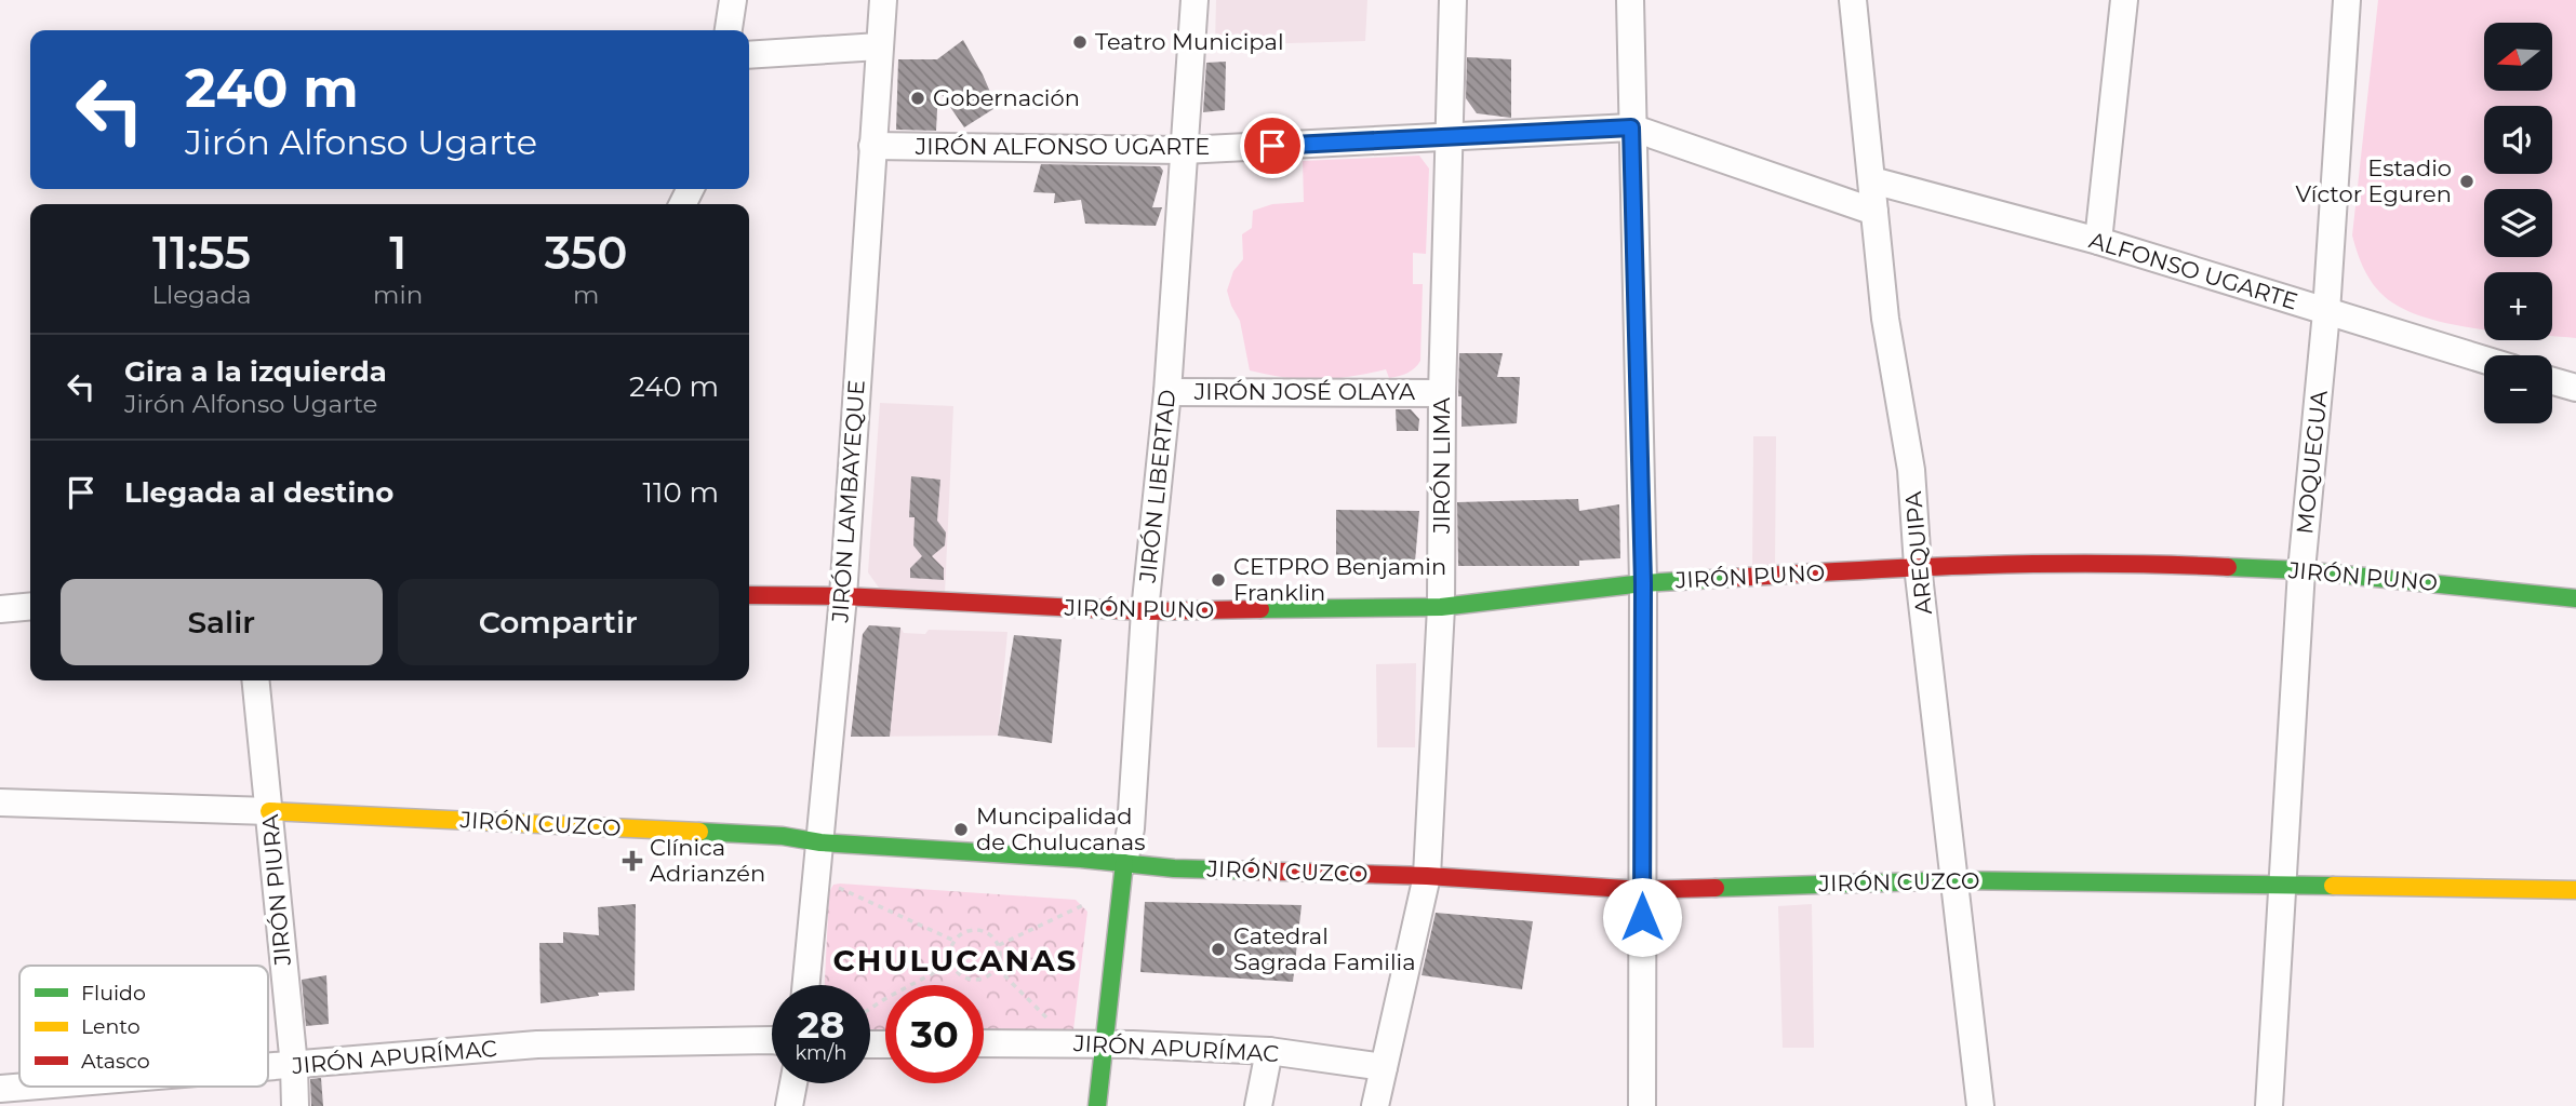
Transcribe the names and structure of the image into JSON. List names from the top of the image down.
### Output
{
  "streets": {
    "street": [
      "JIRÓN ALFONSO UGARTE",
      "ALFONSO UGARTE",
      "JIRÓN JOSÉ OLAYA",
      "MOQUEGUA",
      "JIRÓN LIMA",
      "JIRÓN LIBERTAD",
      "JIRÓN LAMBAYEQUE",
      "AREQUIPA",
      "JIRÓN PUNO",
      "JIRÓN CUZCO",
      "JIRÓN PIURA",
      "JIRÓN APURÍMAC"
    ]
  },
  "crossings": [
    ["JIRÓN ALFONSO UGARTE", "JIRÓN LIMA"],
    ["JIRÓN ALFONSO UGARTE", "JIRÓN LIBERTAD"],
    ["JIRÓN ALFONSO UGARTE", "JIRÓN LAMBAYEQUE"],
    ["JIRÓN ALFONSO UGARTE", "AREQUIPA"],
    ["ALFONSO UGARTE", "MOQUEGUA"],
    ["ALFONSO UGARTE", "AREQUIPA"],
    ["JIRÓN JOSÉ OLAYA", "JIRÓN LIMA"],
    ["JIRÓN JOSÉ OLAYA", "JIRÓN LIBERTAD"],
    ["MOQUEGUA", "JIRÓN PUNO"],
    ["MOQUEGUA", "JIRÓN CUZCO"],
    ["JIRÓN LIMA", "JIRÓN PUNO"],
    ["JIRÓN LIMA", "JIRÓN CUZCO"],
    ["JIRÓN LIMA", "JIRÓN APURÍMAC"],
    ["JIRÓN LIBERTAD", "JIRÓN PUNO"],
    ["JIRÓN LIBERTAD", "JIRÓN CUZCO"],
    ["JIRÓN LIBERTAD", "JIRÓN APURÍMAC"],
    ["JIRÓN LAMBAYEQUE", "JIRÓN PUNO"],
    ["JIRÓN LAMBAYEQUE", "JIRÓN CUZCO"],
    ["AREQUIPA", "JIRÓN PUNO"],
    ["AREQUIPA", "JIRÓN CUZCO"],
    ["JIRÓN CUZCO", "JIRÓN PIURA"],
    ["JIRÓN PIURA", "JIRÓN APURÍMAC"]
  ],
  "districts": ["CHULUCANAS"],
  "places": {
    "other": [
      "Teatro Municipal",
      "Gobernación",
      "Estadio Víctor Eguren",
      "CETPRO Benjamin Franklin",
      "Muncipalidad de Chulucanas",
      "Catedral Sagrada Familia"
    ],
    "health": ["Clínica Adrianzén"]
  },
  "legend": ["Fluido", "Lento", "Atasco"],
  "north": "left",
  "page": {
    "map_buttons": ["+", "−"],
    "turn": ["240 m", "Jirón Alfonso Ugarte"],
    "eta": [
      "11:55",
      "Llegada",
      "1",
      "min",
      "350",
      "m"
    ],
    "list": [
      {
        "name": "Gira a la izquierda",
        "note": "Jirón Alfonso Ugarte",
        "value": "240 m"
      },
      {
        "name": "Llegada al destino",
        "value": "110 m"
      }
    ],
    "buttons": ["Salir", "Compartir"],
    "speed": "28 km/h",
    "limit": "30"
  }
}
